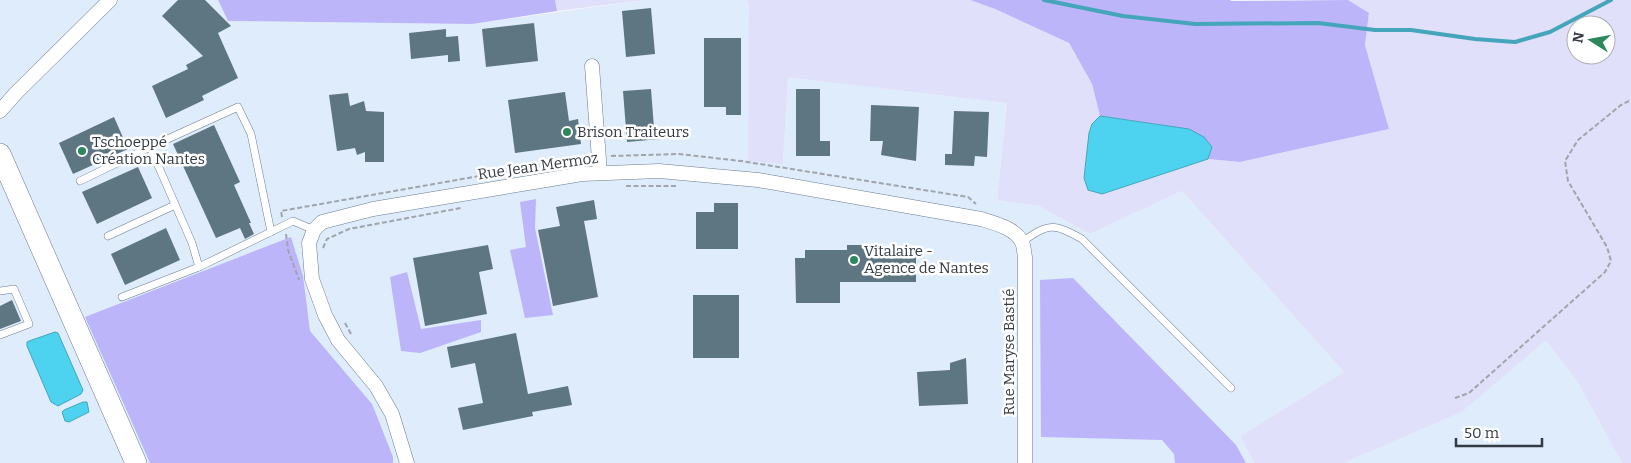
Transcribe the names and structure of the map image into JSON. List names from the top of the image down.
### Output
{
  "streets": {
    "street": ["Rue Jean Mermoz", "Rue Maryse Bastié"]
  },
  "crossings": [
    ["Rue Jean Mermoz", "Rue Maryse Bastié"]
  ],
  "places": ["Brison Traiteurs", "Tschoeppé Création Nantes", "Vitalaire - Agence de Nantes"],
  "scale_bar": "50 m",
  "north": "left"
}
